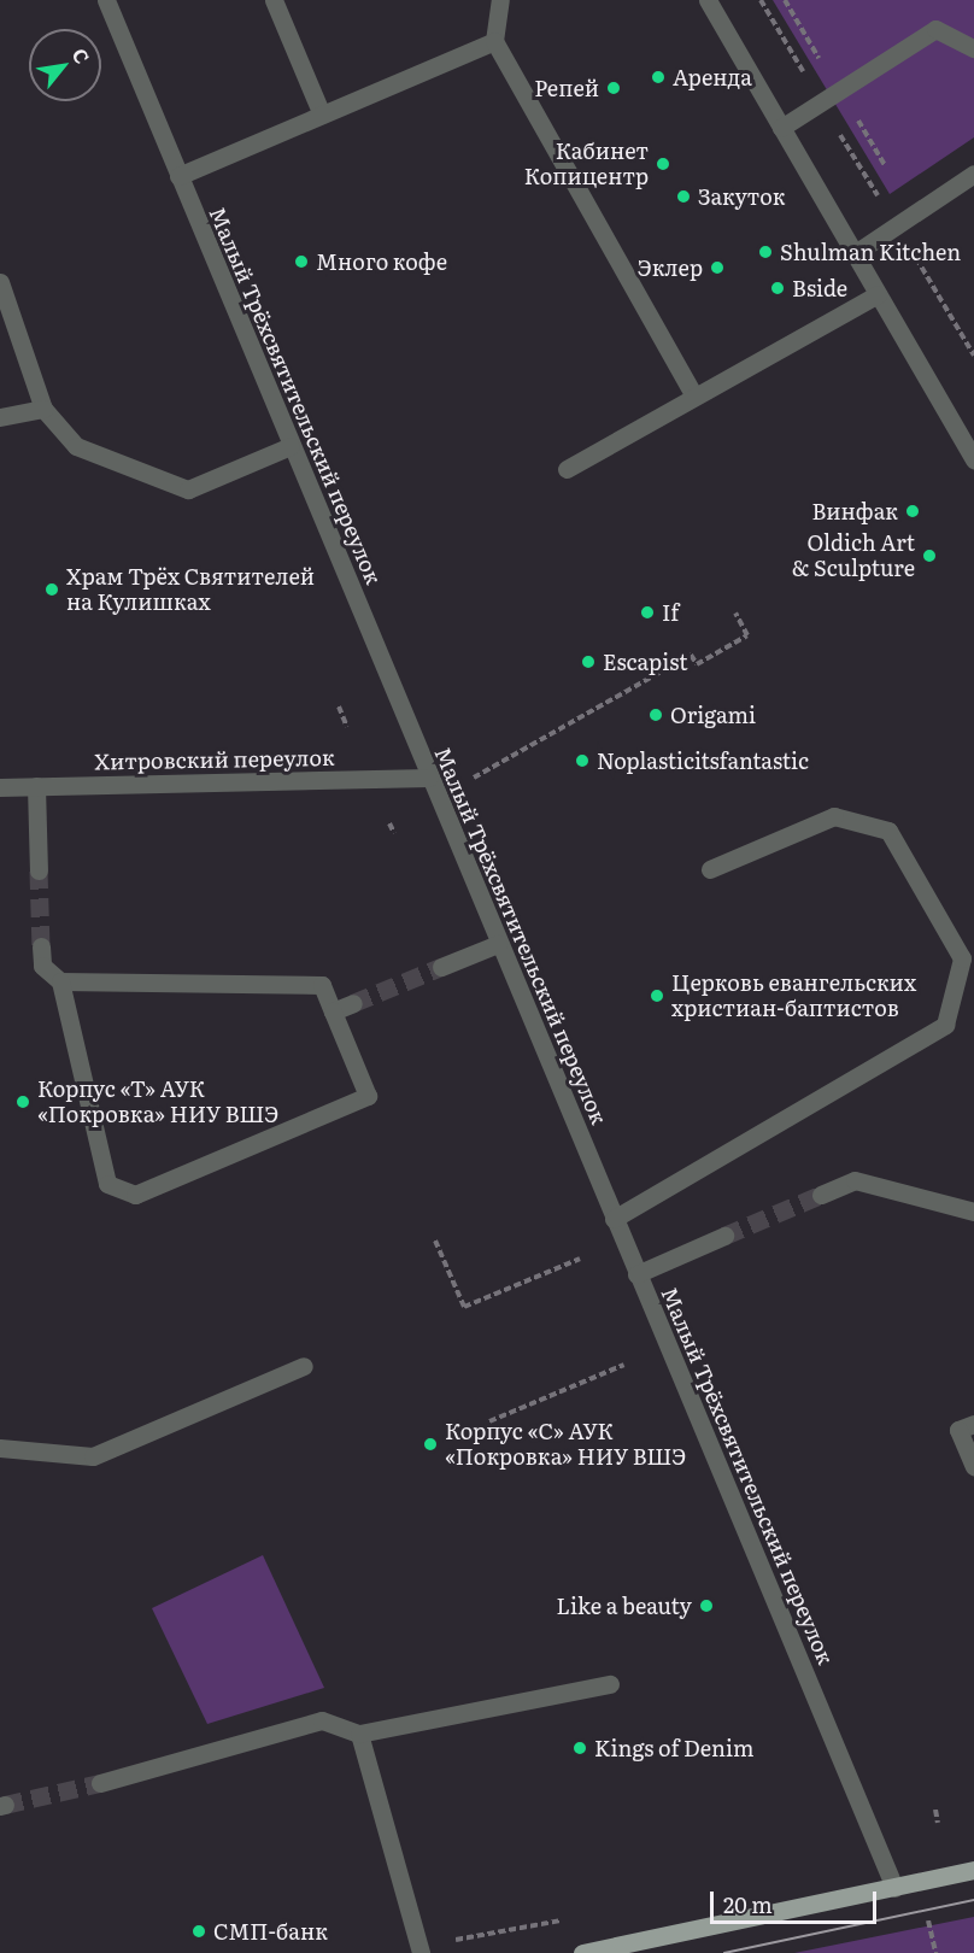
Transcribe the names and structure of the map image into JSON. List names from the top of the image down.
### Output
{
  "streets": {
    "street": ["Малый Трёхсвятительский переулок", "Хитровский переулок"]
  },
  "crossings": [
    ["Малый Трёхсвятительский переулок", "Хитровский переулок"]
  ],
  "places": [
    "Аренда",
    "Репей",
    "Кабинет Копицентр",
    "Закуток",
    "Shulman Kitchen",
    "Много кофе",
    "Эклер",
    "Bside",
    "Винфак",
    "Oldich Art & Sculpture",
    "Храм Трёх Святителей на Кулишках",
    "If",
    "Escapist",
    "Origami",
    "Noplasticitsfantastic",
    "Церковь евангельских христиан-баптистов",
    "Корпус «Т» АУК «Покровка» НИУ ВШЭ",
    "Корпус «С» АУК «Покровка» НИУ ВШЭ",
    "Like a beauty",
    "Kings of Denim",
    "СМП-банк"
  ],
  "scale_bar": "20 m",
  "north": "top right"
}
